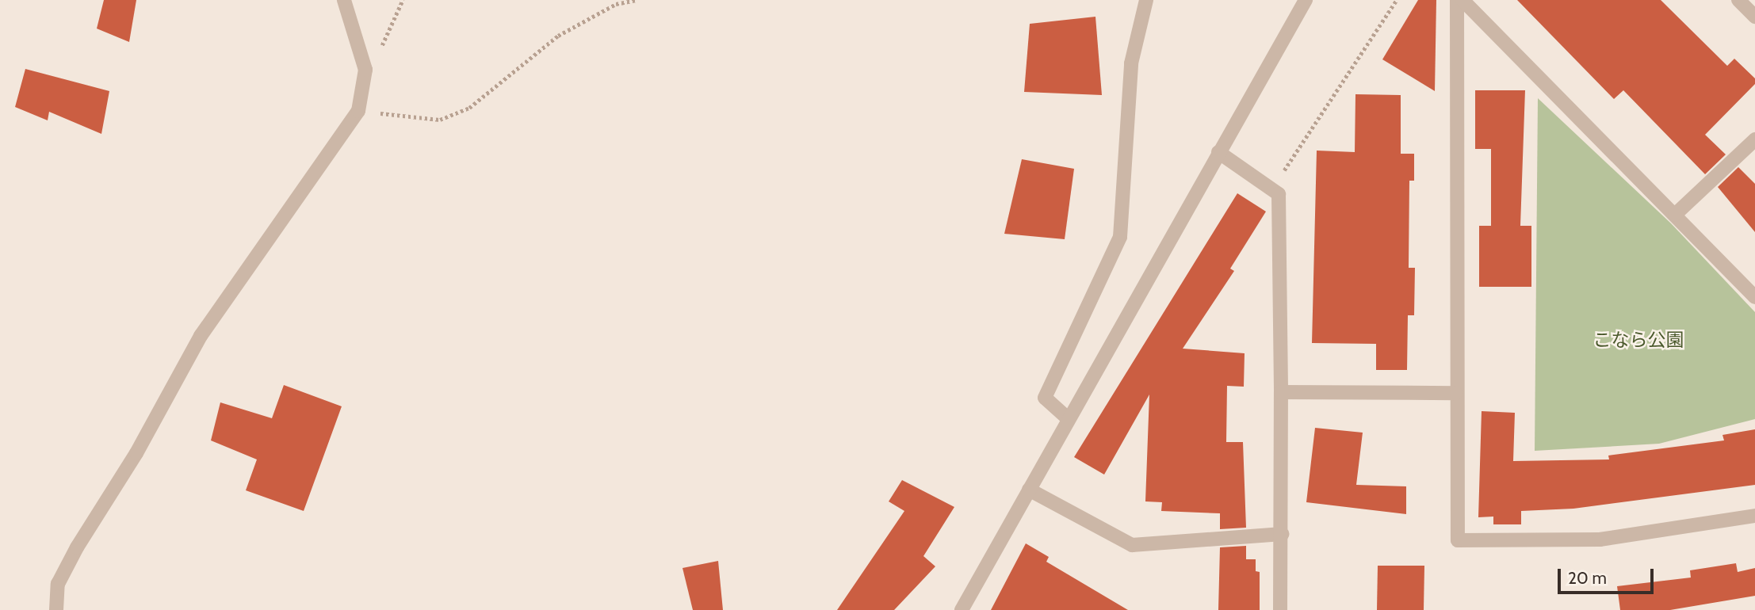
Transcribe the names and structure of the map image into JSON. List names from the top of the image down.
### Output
{
  "parks": ["こなら公園"],
  "scale_bar": "20 m"
}
